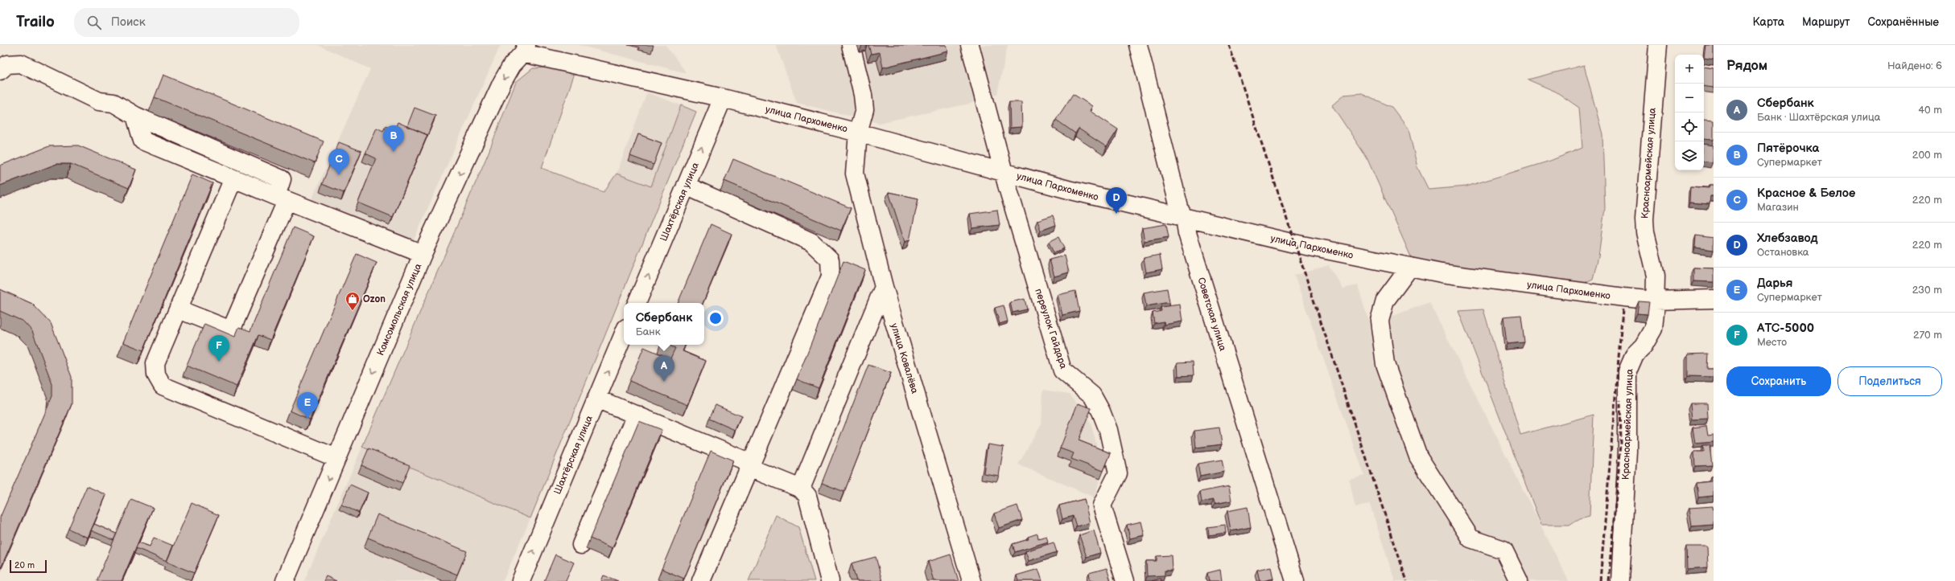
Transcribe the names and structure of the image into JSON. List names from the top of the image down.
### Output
{
  "streets": {
    "street": [
      "улица Пархоменко",
      "Красноармейская улица",
      "Шахтёрская улица",
      "Комсомольская улица",
      "Советская улица",
      "переулок Гайдара",
      "улица Ковалёва"
    ]
  },
  "crossings": [
    ["улица Пархоменко", "Красноармейская улица"],
    ["улица Пархоменко", "Шахтёрская улица"],
    ["улица Пархоменко", "Комсомольская улица"],
    ["улица Пархоменко", "Советская улица"],
    ["улица Пархоменко", "переулок Гайдара"],
    ["улица Пархоменко", "улица Ковалёва"]
  ],
  "one_way": ["Шахтёрская улица", "Комсомольская улица"],
  "places": {
    "shop": ["Ozon"]
  },
  "scale_bar": "20 m",
  "page": {
    "header": "Trailo",
    "search": "Поиск",
    "nav": ["Карта", "Маршрут", "Сохранённые"],
    "heading": ["Рядом", "Найдено: 6"],
    "map_buttons": ["+", "−"],
    "list": [
      {
        "mark": "A",
        "name": "Сбербанк",
        "note": "Банк · Шахтёрская улица",
        "value": "40 m"
      },
      {
        "mark": "B",
        "name": "Пятёрочка",
        "note": "Супермаркет",
        "value": "200 m"
      },
      {
        "mark": "C",
        "name": "Красное & Белое",
        "note": "Магазин",
        "value": "220 m"
      },
      {
        "mark": "D",
        "name": "Хлебзавод",
        "note": "Остановка",
        "value": "220 m"
      },
      {
        "mark": "E",
        "name": "Дарья",
        "note": "Супермаркет",
        "value": "230 m"
      },
      {
        "mark": "F",
        "name": "АТС-5000",
        "note": "Место",
        "value": "270 m"
      }
    ],
    "pins": [
      "B",
      "C",
      "D",
      "F",
      "A",
      "E"
    ],
    "popup": ["Сбербанк", "Банк"],
    "buttons": ["Сохранить", "Поделиться"],
    "scale": "20 m"
  }
}
